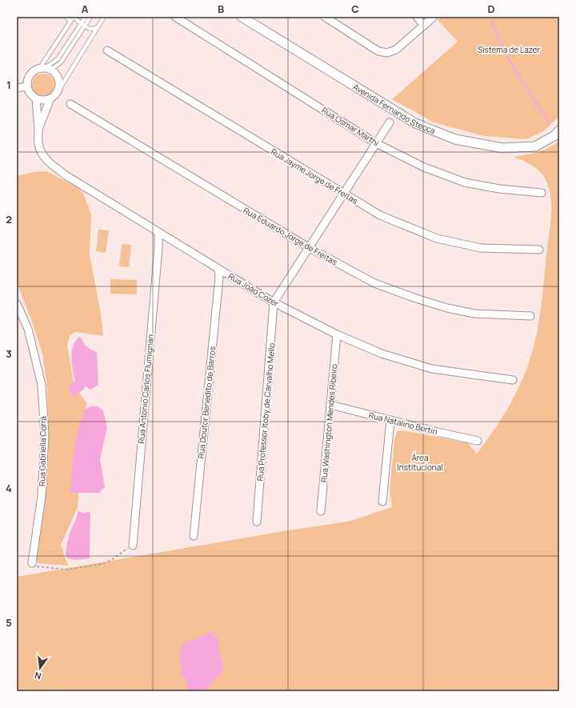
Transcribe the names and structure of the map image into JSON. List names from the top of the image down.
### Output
{
  "streets": {
    "street": [
      "Avenida Fernando Stecca",
      "Rua Osmar Marthi",
      "Rua Jayme Jorge de Freitas",
      "Rua Eduardo Jorge de Freitas",
      "Rua João Cozer",
      "Rua Antonio Carlos Flumignan",
      "Rua Doutor Benedito de Barros",
      "Rua Professor Itoby de Carvalho Mello",
      "Rua Washington Mendes Ribeiro",
      "Rua Natalino Bertin",
      "Rua Gabriella Corrá"
    ]
  },
  "crossings": [
    ["Rua João Cozer", "Rua Antonio Carlos Flumignan"],
    ["Rua João Cozer", "Rua Doutor Benedito de Barros"],
    ["Rua João Cozer", "Rua Professor Itoby de Carvalho Mello"],
    ["Rua João Cozer", "Rua Washington Mendes Ribeiro"],
    ["Rua Washington Mendes Ribeiro", "Rua Natalino Bertin"]
  ],
  "parks": ["Sistema de Lazer", "Área Institucional"],
  "north": "bottom",
  "grid": {
    "columns": [
      "A",
      "B",
      "C",
      "D"
    ],
    "rows": [
      "1",
      "2",
      "3",
      "4",
      "5"
    ]
  }
}
